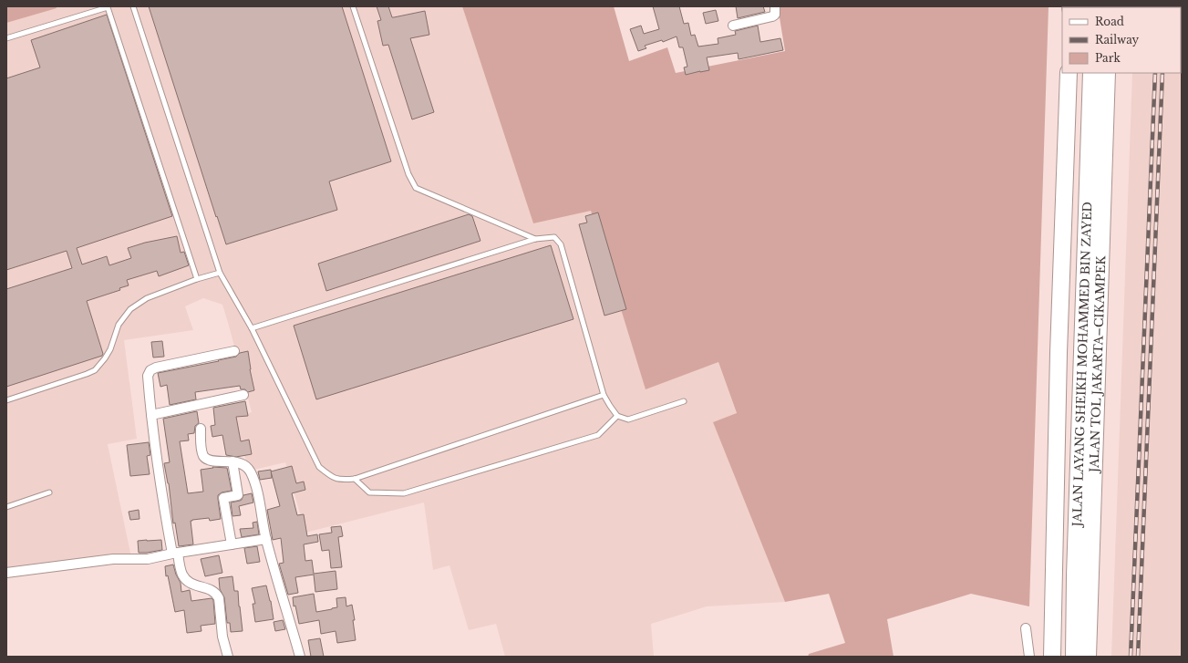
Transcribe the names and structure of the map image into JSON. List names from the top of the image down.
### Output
{
  "streets": {
    "highway": ["JALAN LAYANG SHEIKH MOHAMMED BIN ZAYED", "JALAN TOL JAKARTA–CIKAMPEK"]
  },
  "legend": ["Road", "Railway", "Park"]
}
